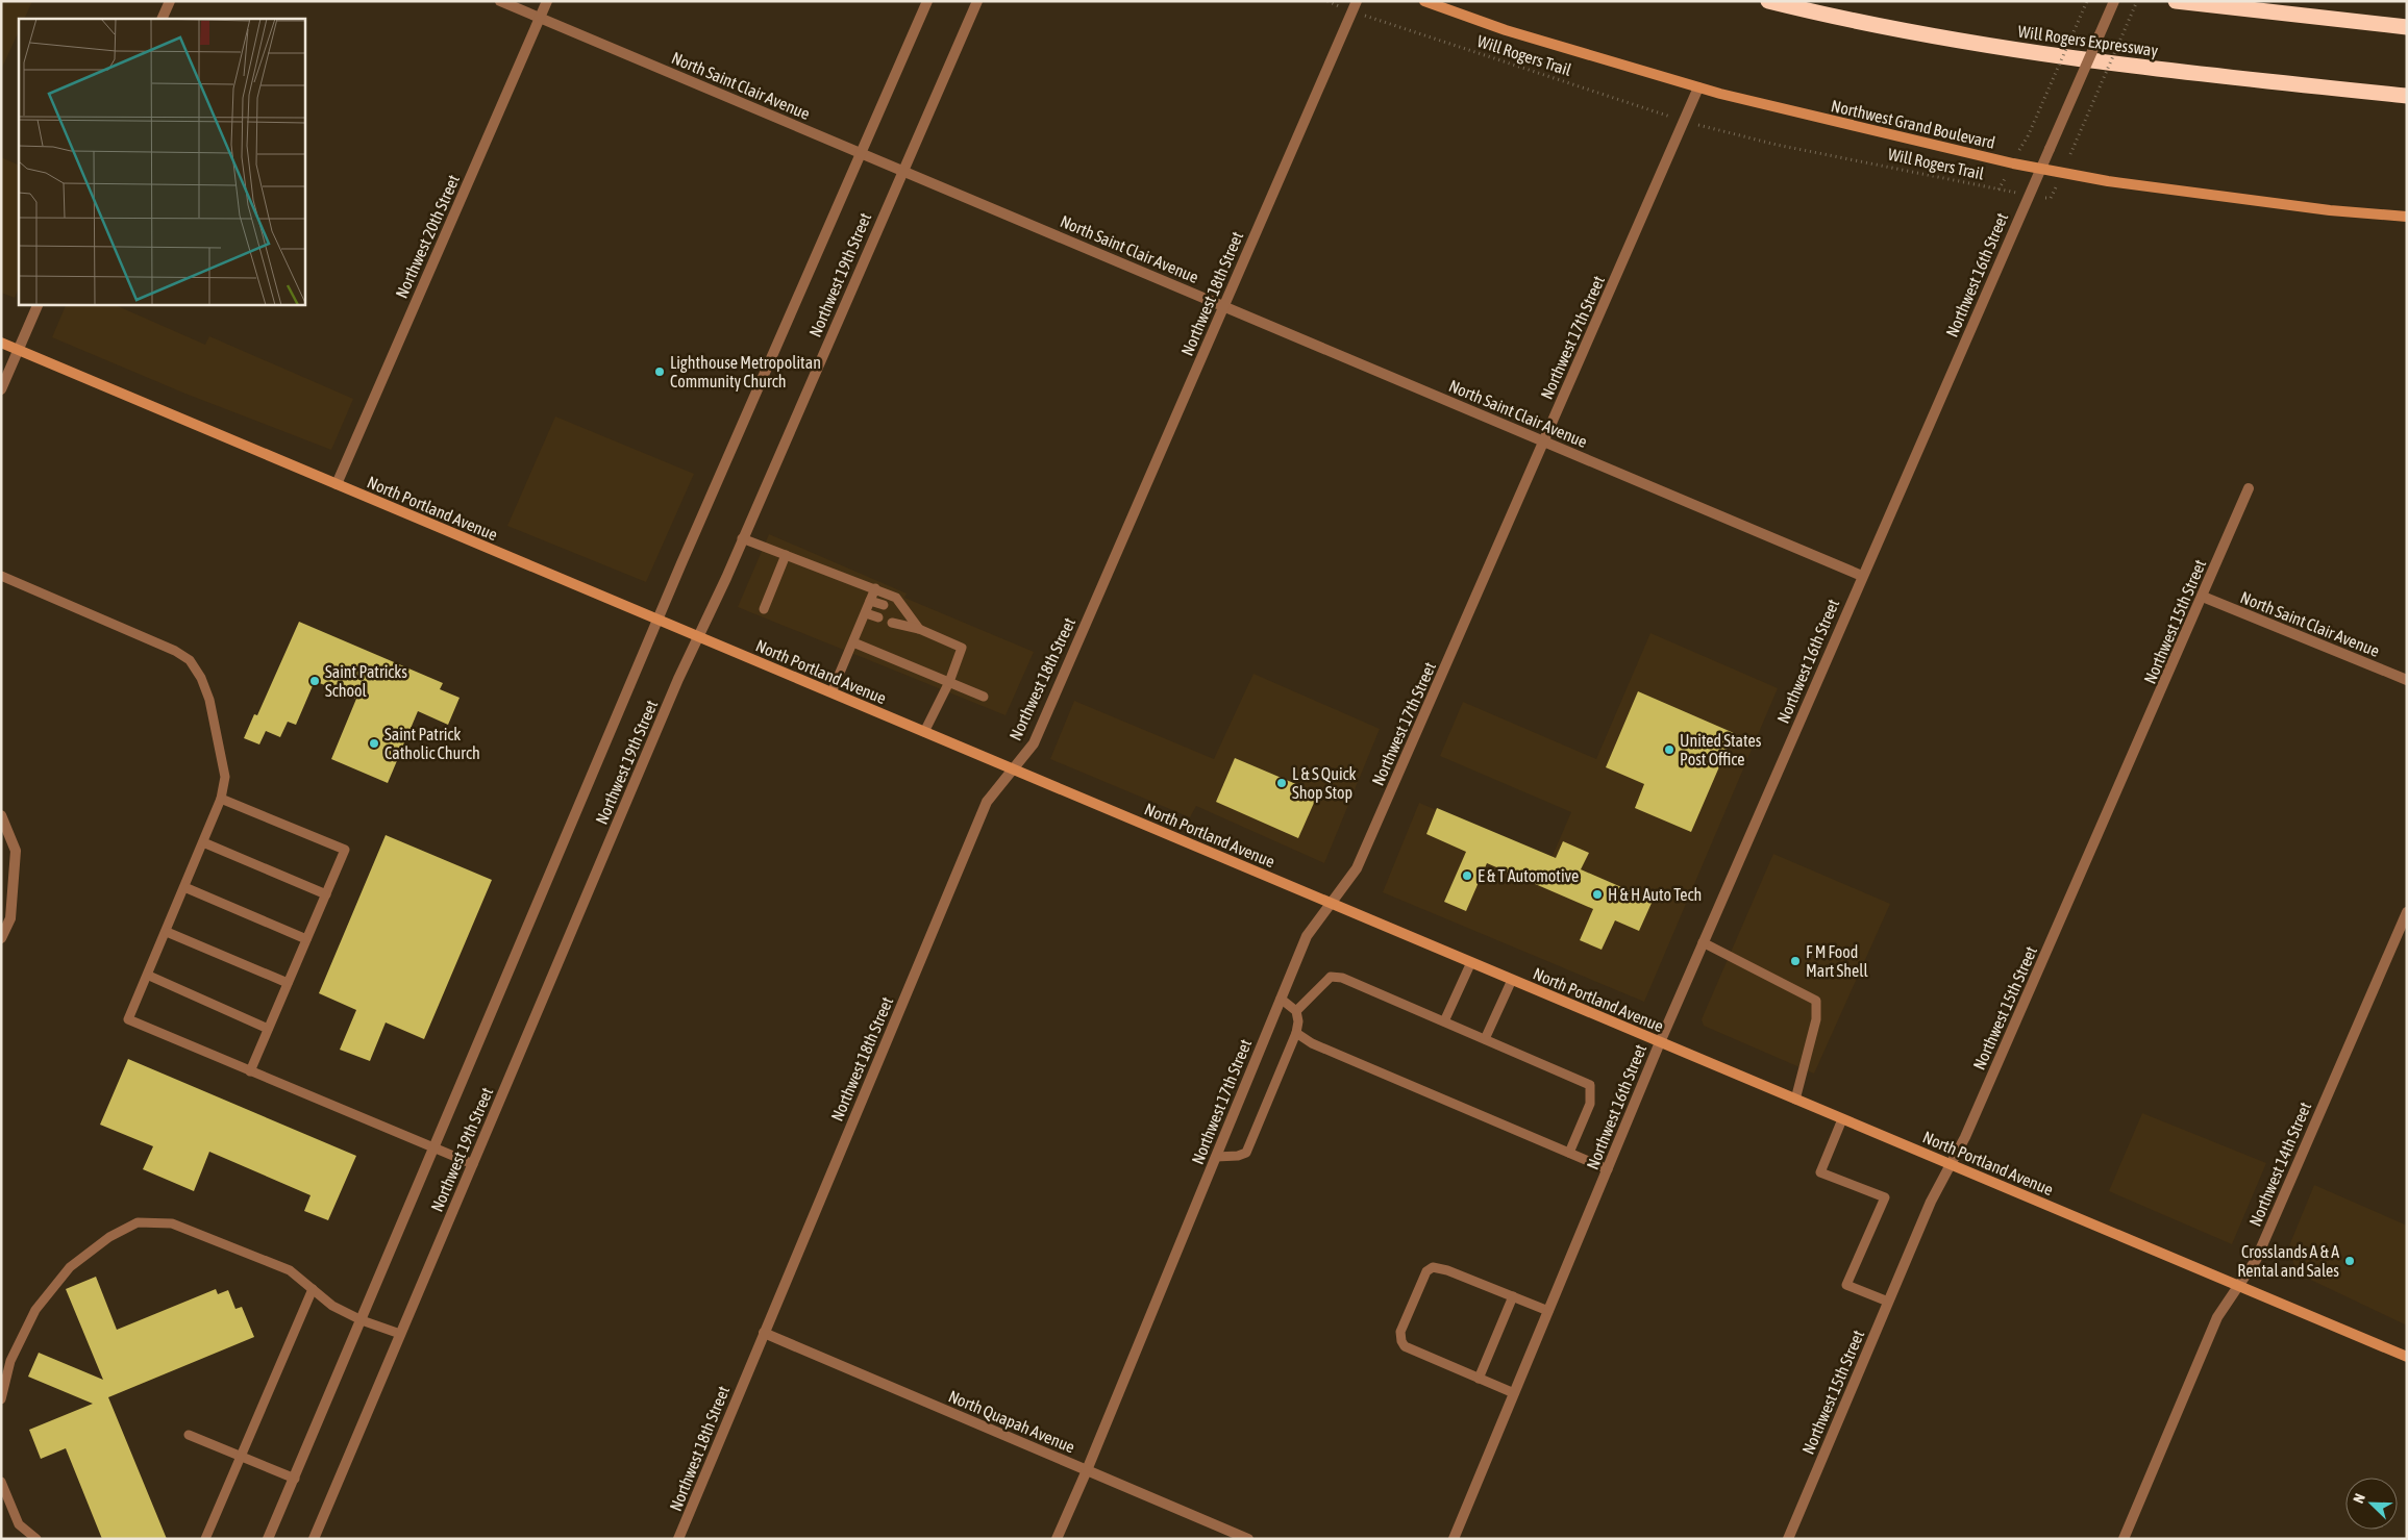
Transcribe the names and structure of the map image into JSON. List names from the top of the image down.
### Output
{
  "streets": {
    "highway": ["Will Rogers Expressway"],
    "main road": ["Northwest Grand Boulevard", "North Portland Avenue"],
    "street": [
      "North Saint Clair Avenue",
      "Northwest 20th Street",
      "Northwest 19th Street",
      "Northwest 16th Street",
      "Northwest 18th Street",
      "Northwest 17th Street",
      "Northwest 15th Street",
      "Northwest 14th Street",
      "North Quapah Avenue"
    ],
    "path": ["Will Rogers Trail"]
  },
  "crossings": [
    ["North Saint Clair Avenue", "Northwest 20th Street"],
    ["North Saint Clair Avenue", "Northwest 19th Street"],
    ["North Saint Clair Avenue", "Northwest 16th Street"],
    ["North Saint Clair Avenue", "Northwest 18th Street"],
    ["North Saint Clair Avenue", "Northwest 17th Street"],
    ["North Saint Clair Avenue", "Northwest 15th Street"],
    ["Northwest Grand Boulevard", "Northwest 16th Street"],
    ["Northwest Grand Boulevard", "Northwest 17th Street"],
    ["Northwest 20th Street", "North Portland Avenue"],
    ["Northwest 19th Street", "North Portland Avenue"],
    ["Northwest 16th Street", "North Portland Avenue"],
    ["Northwest 18th Street", "North Portland Avenue"],
    ["Northwest 18th Street", "North Quapah Avenue"],
    ["Northwest 17th Street", "North Portland Avenue"],
    ["Northwest 17th Street", "North Quapah Avenue"],
    ["North Portland Avenue", "Northwest 15th Street"],
    ["North Portland Avenue", "Northwest 14th Street"]
  ],
  "places": [
    "Lighthouse Metropolitan Community Church",
    "Saint Patricks School",
    "Saint Patrick Catholic Church",
    "United States Post Office",
    "L & S Quick Shop Stop",
    "E & T Automotive",
    "H & H Auto Tech",
    "F M Food Mart Shell",
    "Crosslands A & A Rental and Sales"
  ],
  "north": "top left"
}
